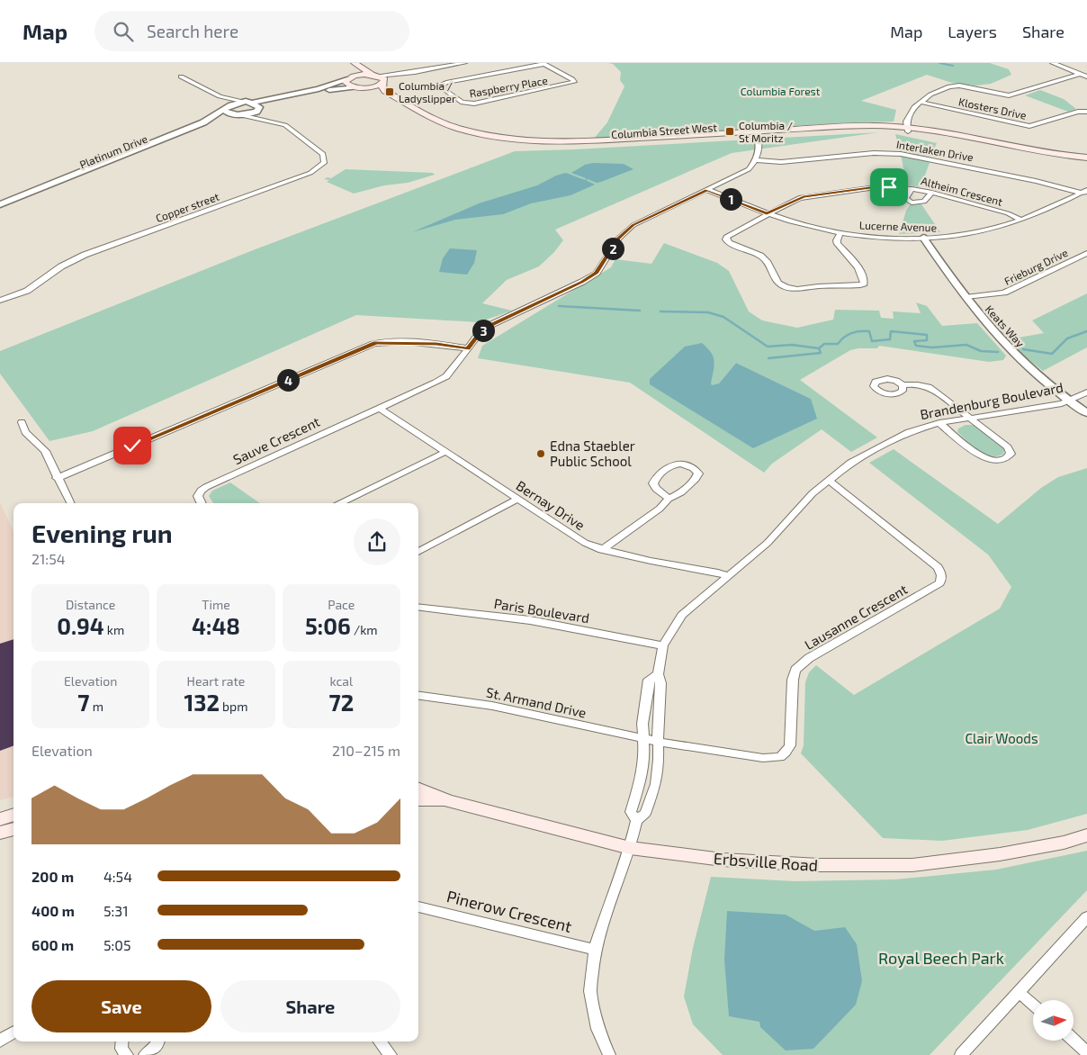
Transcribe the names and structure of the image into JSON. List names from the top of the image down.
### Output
{
  "streets": {
    "main road": ["Columbia Street West", "Erbsville Road"],
    "street": [
      "Raspberry Place",
      "Klosters Drive",
      "Interlaken Drive",
      "Platinum Drive",
      "Altheim Crescent",
      "Copper street",
      "Lucerne Avenue",
      "Frieburg Drive",
      "Keats Way",
      "Brandenburg Boulevard",
      "Sauve Crescent",
      "Bernay Drive",
      "Paris Boulevard",
      "Lausanne Crescent",
      "St. Armand Drive",
      "Pinerow Crescent"
    ]
  },
  "crossings": [
    ["Interlaken Drive", "Lucerne Avenue"],
    ["Altheim Crescent", "Lucerne Avenue"],
    ["Lucerne Avenue", "Keats Way"],
    ["Frieburg Drive", "Keats Way"],
    ["Keats Way", "Brandenburg Boulevard"],
    ["Brandenburg Boulevard", "Bernay Drive"],
    ["Brandenburg Boulevard", "Paris Boulevard"],
    ["Brandenburg Boulevard", "Lausanne Crescent"],
    ["Brandenburg Boulevard", "St. Armand Drive"],
    ["Brandenburg Boulevard", "Erbsville Road"],
    ["Brandenburg Boulevard", "Pinerow Crescent"],
    ["Sauve Crescent", "Bernay Drive"],
    ["Lausanne Crescent", "St. Armand Drive"]
  ],
  "parks": ["Columbia Forest", "Clair Woods", "Royal Beech Park"],
  "places": {
    "transit": ["Columbia / Ladyslipper", "Columbia / St Moritz"],
    "other": ["Edna Staebler Public School"]
  },
  "north": "right",
  "page": {
    "header": "Map",
    "search": "Search here",
    "nav": ["Map", "Layers", "Share"],
    "pins": [
      "1",
      "2",
      "3",
      "4"
    ],
    "heading": ["Evening run", "21:54"],
    "stats": [
      ["Distance", "0.94 km"],
      ["Time", "4:48"],
      ["Pace", "5:06 /km"],
      ["Elevation", "7 m"],
      ["Heart rate", "132 bpm"],
      ["kcal", "72"]
    ],
    "chart": ["Elevation", "210–215 m"],
    "list": [
      {
        "name": "200 m",
        "note": "4:54"
      },
      {
        "name": "400 m",
        "note": "5:31"
      },
      {
        "name": "600 m",
        "note": "5:05"
      }
    ],
    "buttons": ["Save", "Share"]
  }
}
